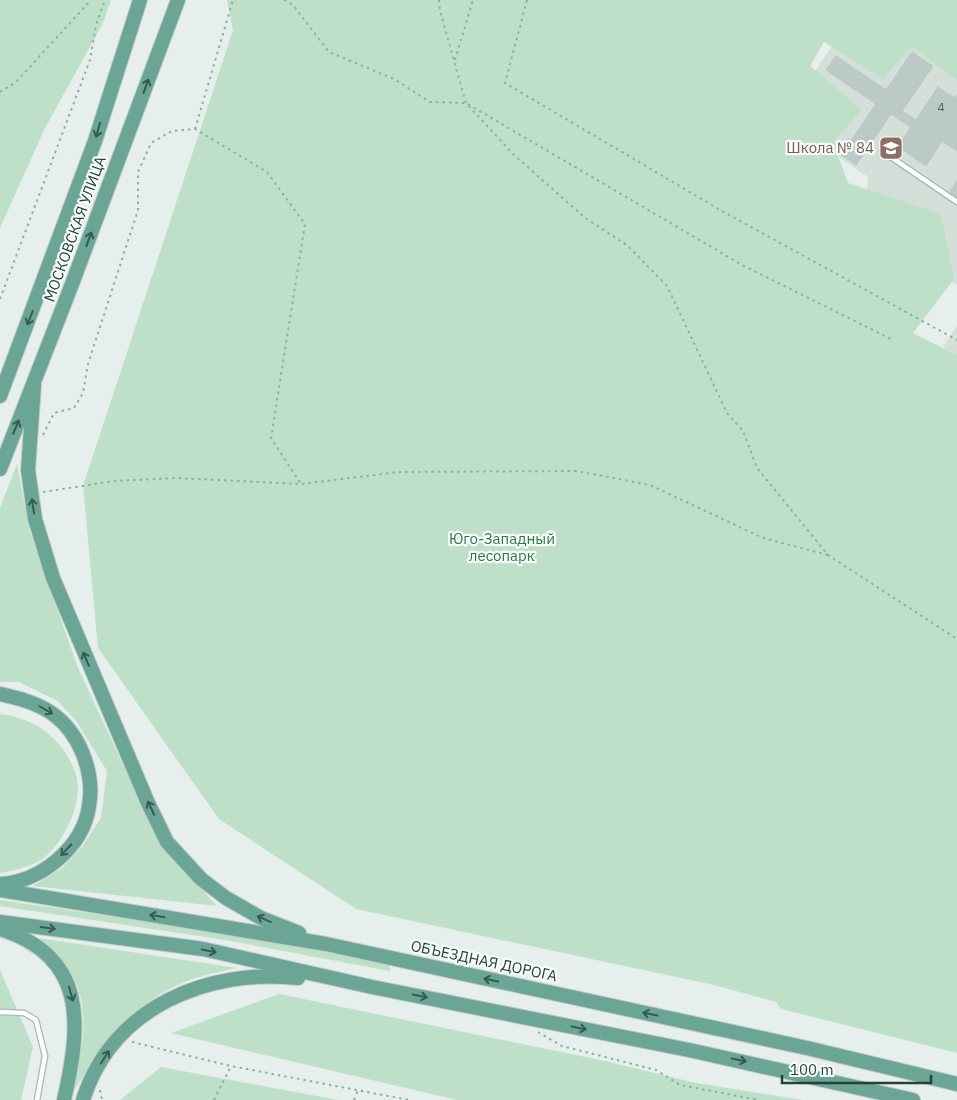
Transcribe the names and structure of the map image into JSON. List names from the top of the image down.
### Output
{
  "streets": {
    "main road": ["МОСКОВСКАЯ УЛИЦА", "ОБЪЕЗДНАЯ ДОРОГА"]
  },
  "parks": ["Юго-Западный лесопарк"],
  "places": {
    "school or university": ["Школа № 84"]
  },
  "house_numbers": ["4"],
  "scale_bar": "100 m"
}
